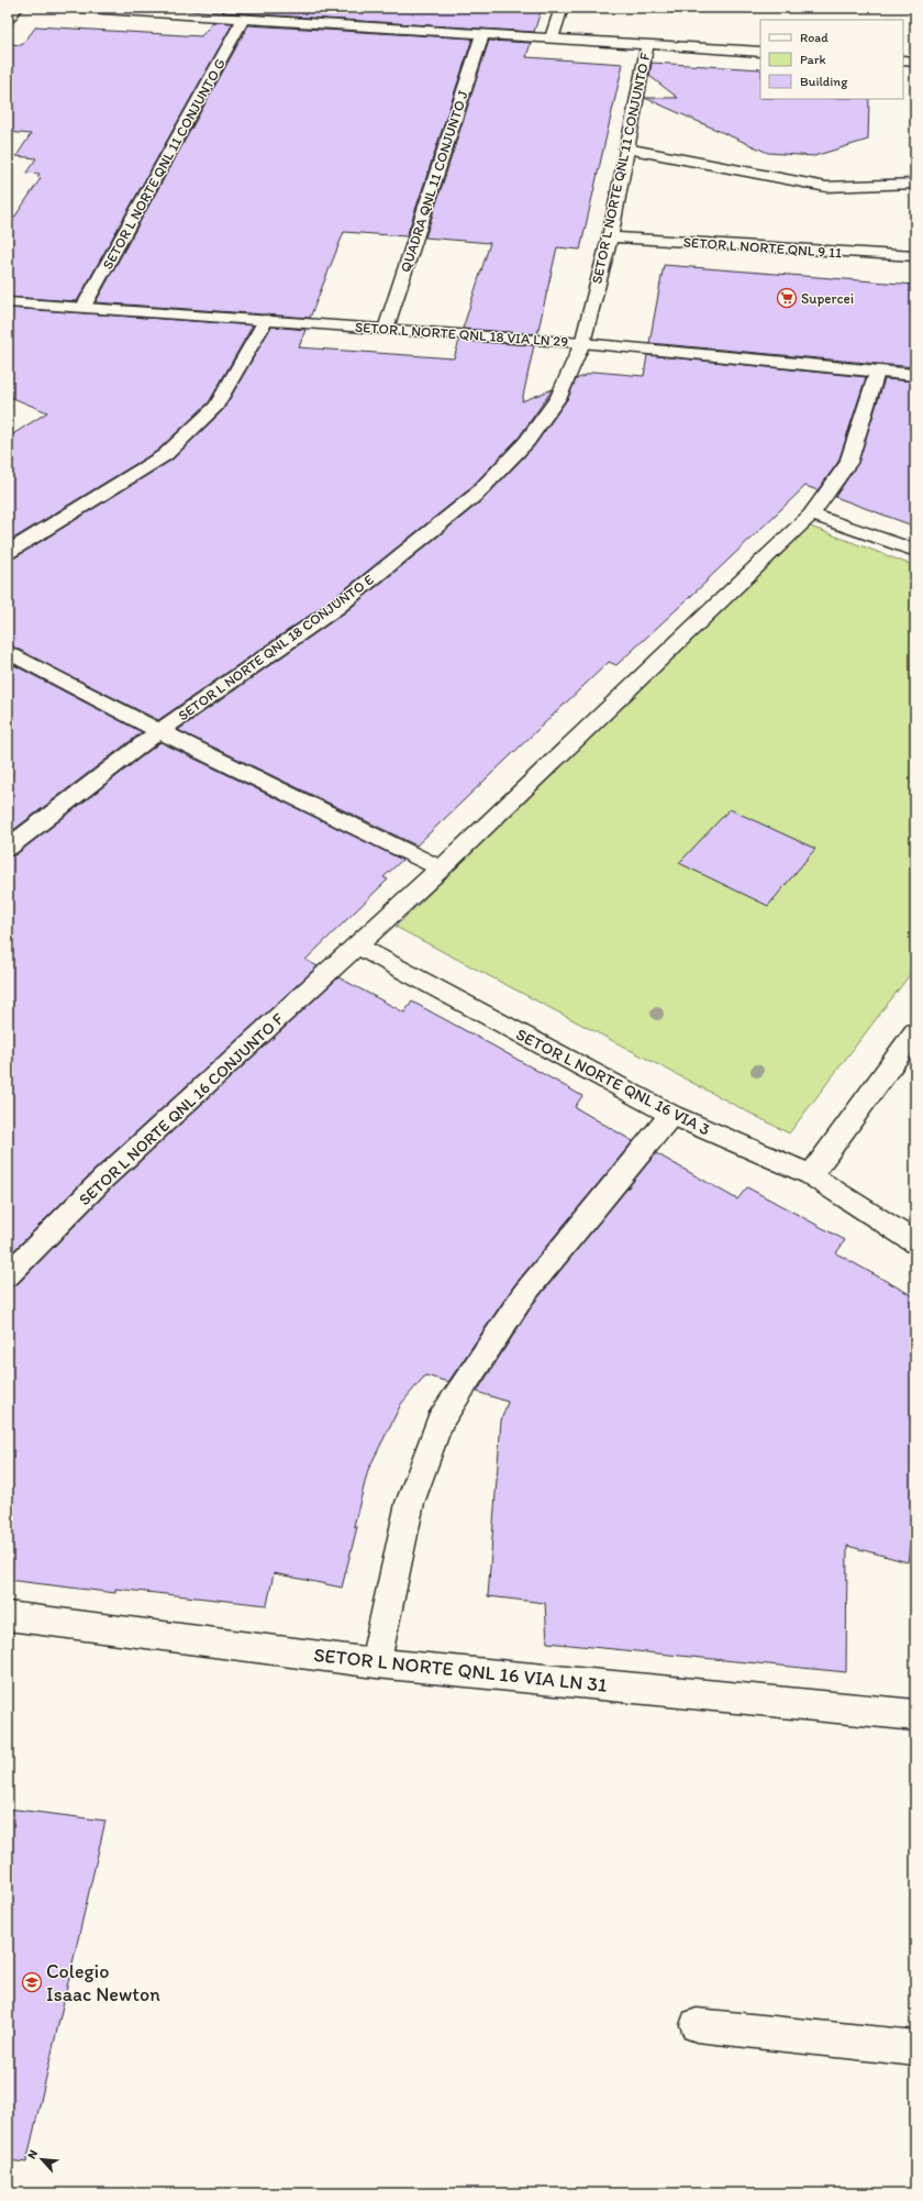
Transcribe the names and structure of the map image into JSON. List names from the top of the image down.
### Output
{
  "streets": {
    "street": [
      "SETOR L NORTE QNL 11 CONJUNTO G",
      "SETOR L NORTE QNL 11 CONJUNTO F",
      "QUADRA QNL 11 CONJUNTO J",
      "SETOR L NORTE QNL 9 11",
      "SETOR L NORTE QNL 18 VIA LN 29",
      "SETOR L NORTE QNL 18 CONJUNTO E",
      "SETOR L NORTE QNL 16 VIA 3",
      "SETOR L NORTE QNL 16 CONJUNTO F",
      "SETOR L NORTE QNL 16 VIA LN 31"
    ]
  },
  "crossings": [
    ["SETOR L NORTE QNL 11 CONJUNTO G", "SETOR L NORTE QNL 18 VIA LN 29"],
    ["SETOR L NORTE QNL 11 CONJUNTO F", "SETOR L NORTE QNL 9 11"],
    ["SETOR L NORTE QNL 11 CONJUNTO F", "SETOR L NORTE QNL 18 VIA LN 29"],
    ["SETOR L NORTE QNL 11 CONJUNTO F", "SETOR L NORTE QNL 18 CONJUNTO E"],
    ["QUADRA QNL 11 CONJUNTO J", "SETOR L NORTE QNL 18 VIA LN 29"],
    ["SETOR L NORTE QNL 18 VIA LN 29", "SETOR L NORTE QNL 18 CONJUNTO E"],
    ["SETOR L NORTE QNL 18 VIA LN 29", "SETOR L NORTE QNL 16 CONJUNTO F"],
    ["SETOR L NORTE QNL 16 VIA 3", "SETOR L NORTE QNL 16 CONJUNTO F"]
  ],
  "places": {
    "supermarket": ["Supercei"],
    "school or university": ["Colegio Isaac Newton"]
  },
  "legend": ["Road", "Park", "Building"],
  "north": "top left"
}
